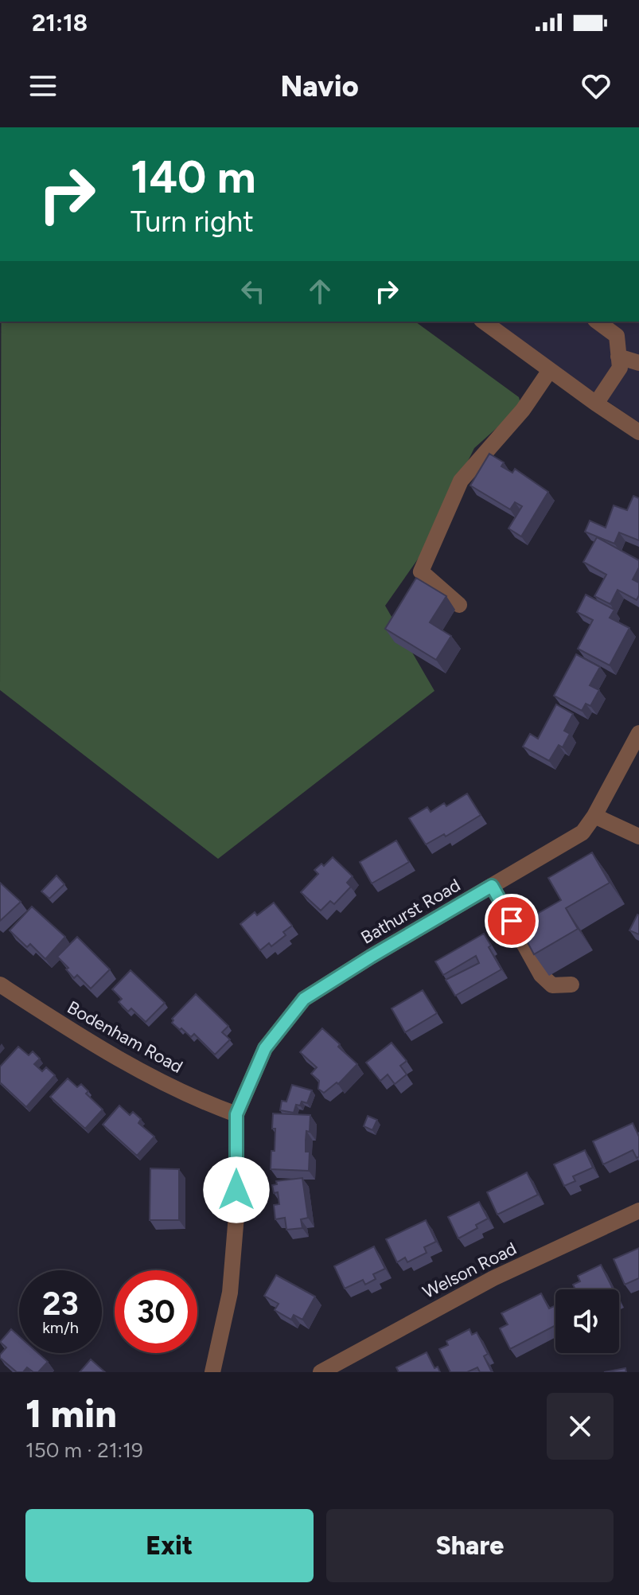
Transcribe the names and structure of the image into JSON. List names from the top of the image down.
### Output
{
  "streets": {
    "street": ["Bathurst Road", "Bodenham Road", "Welson Road"]
  },
  "crossings": [
    ["Bathurst Road", "Bodenham Road"]
  ],
  "page": {
    "status": "21:18",
    "header": "Navio",
    "turn": ["140 m", "Turn right"],
    "speed": "23 km/h",
    "limit": "30",
    "heading": ["1 min", "150 m · 21:19"],
    "buttons": ["Exit", "Share"]
  }
}
